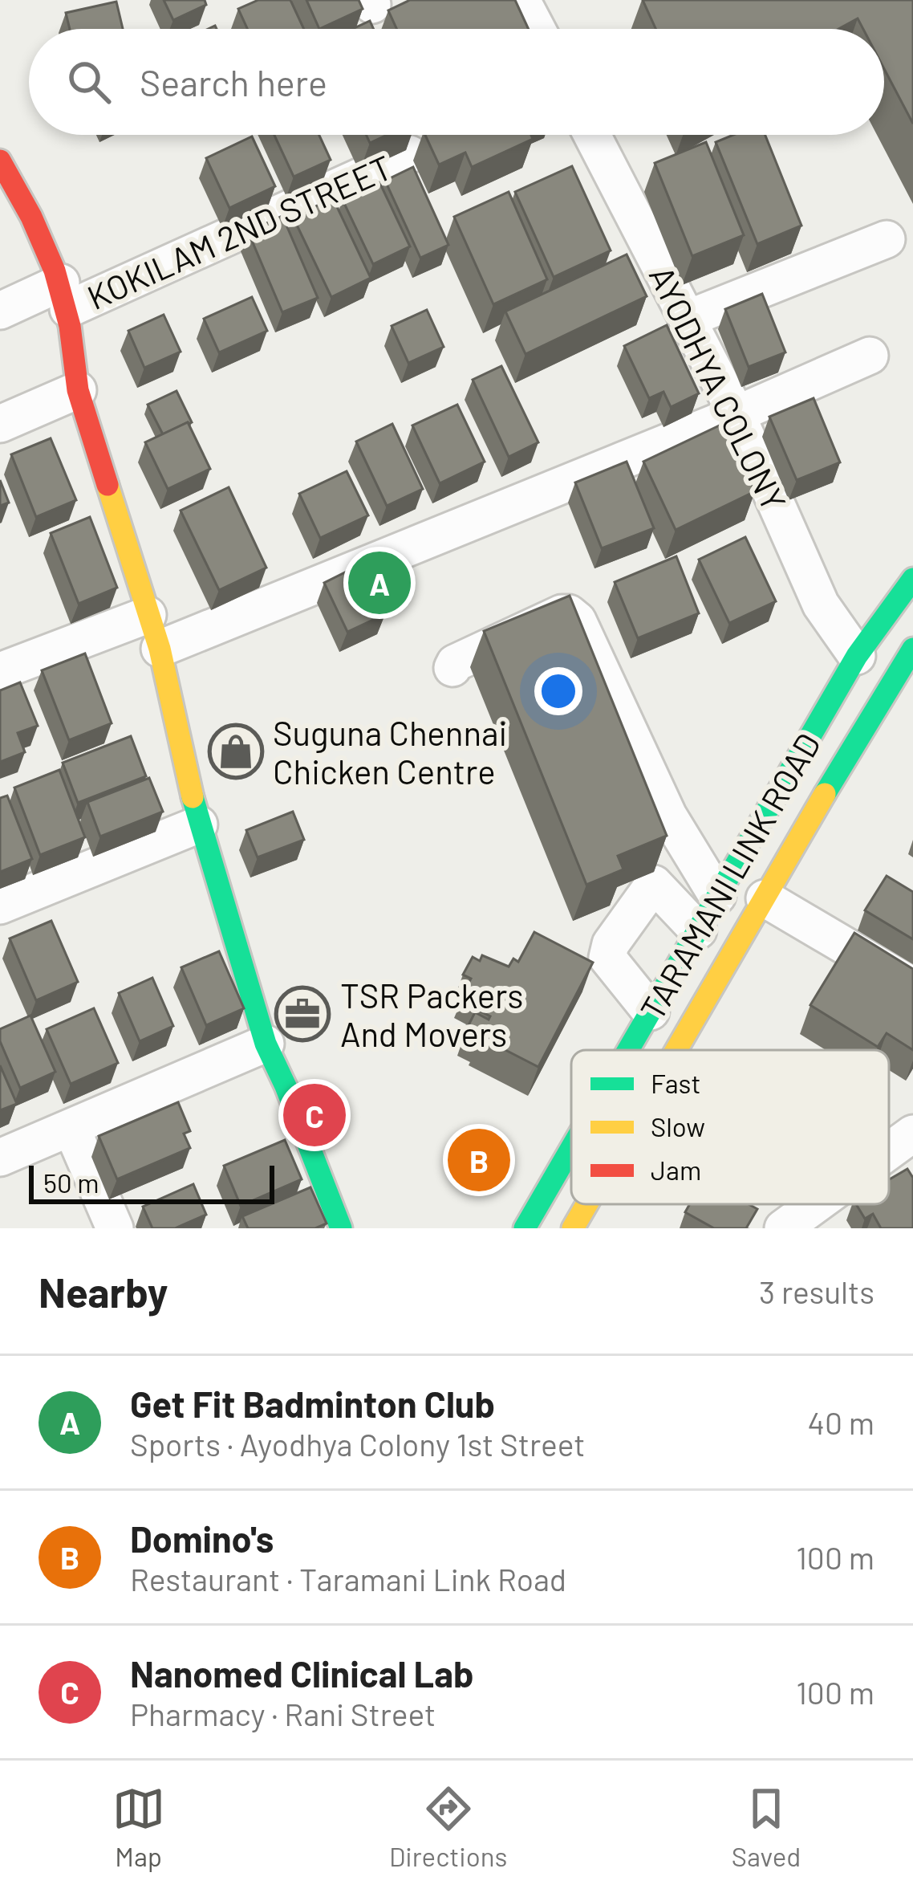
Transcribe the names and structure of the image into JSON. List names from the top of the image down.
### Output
{
  "streets": {
    "main road": ["TARAMANI LINK ROAD"],
    "street": ["KOKILAM 2ND STREET", "AYODHYA COLONY"]
  },
  "crossings": [
    ["AYODHYA COLONY", "TARAMANI LINK ROAD"]
  ],
  "places": {
    "shop": ["Suguna Chennai Chicken Centre"],
    "office": ["TSR Packers And Movers"]
  },
  "legend": ["Fast", "Slow", "Jam"],
  "scale_bar": "50 m",
  "page": {
    "search": "Search here",
    "pins": ["A", "C", "B"],
    "scale": "50 m",
    "heading": ["Nearby", "3 results"],
    "list": [
      {
        "mark": "A",
        "name": "Get Fit Badminton Club",
        "note": "Sports · Ayodhya Colony 1st Street",
        "value": "40 m"
      },
      {
        "mark": "B",
        "name": "Domino's",
        "note": "Restaurant · Taramani Link Road",
        "value": "100 m"
      },
      {
        "mark": "C",
        "name": "Nanomed Clinical Lab",
        "note": "Pharmacy · Rani Street",
        "value": "100 m"
      }
    ],
    "nav": ["Map", "Directions", "Saved"]
  }
}
